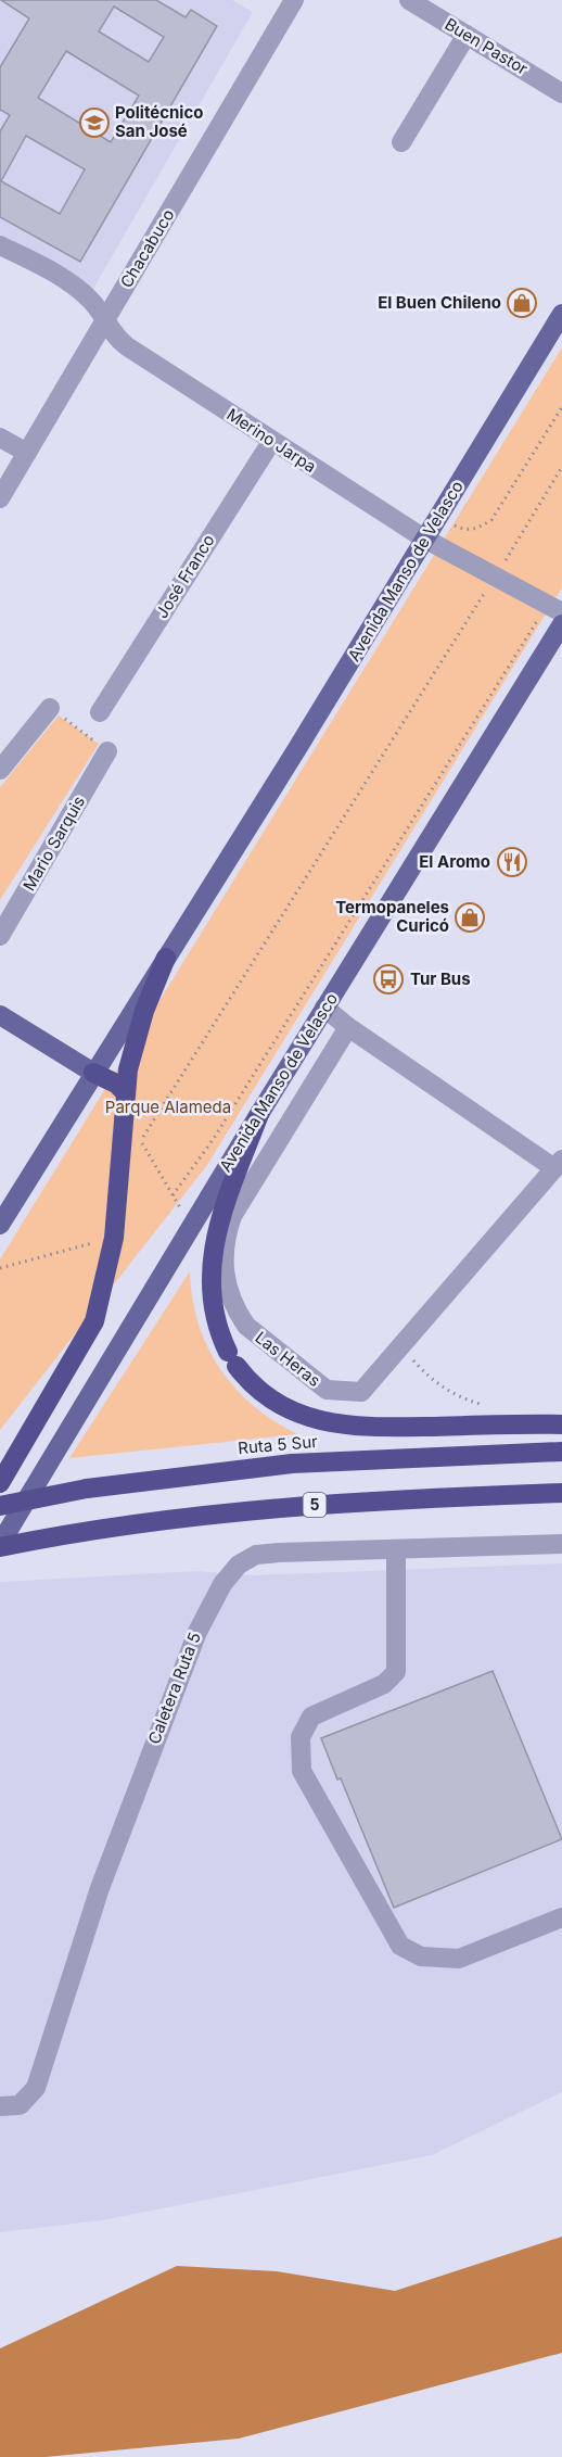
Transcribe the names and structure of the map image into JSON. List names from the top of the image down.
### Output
{
  "streets": {
    "highway": ["Ruta 5 Sur", "5"],
    "main road": ["Avenida Manso de Velasco"],
    "street": [
      "Buen Pastor",
      "Chacabuco",
      "Merino Jarpa",
      "José Franco",
      "Mario Sarquis",
      "Las Heras",
      "Caletera Ruta 5"
    ]
  },
  "crossings": [
    ["Chacabuco", "Merino Jarpa"],
    ["Merino Jarpa", "Avenida Manso de Velasco"],
    ["Merino Jarpa", "José Franco"],
    ["Avenida Manso de Velasco", "5"]
  ],
  "parks": ["Parque Alameda"],
  "places": {
    "school or university": ["Politécnico San José"],
    "shop": ["El Buen Chileno", "Termopaneles Curicó"],
    "restaurant": ["El Aromo"],
    "bus stop": ["Tur Bus"]
  }
}
